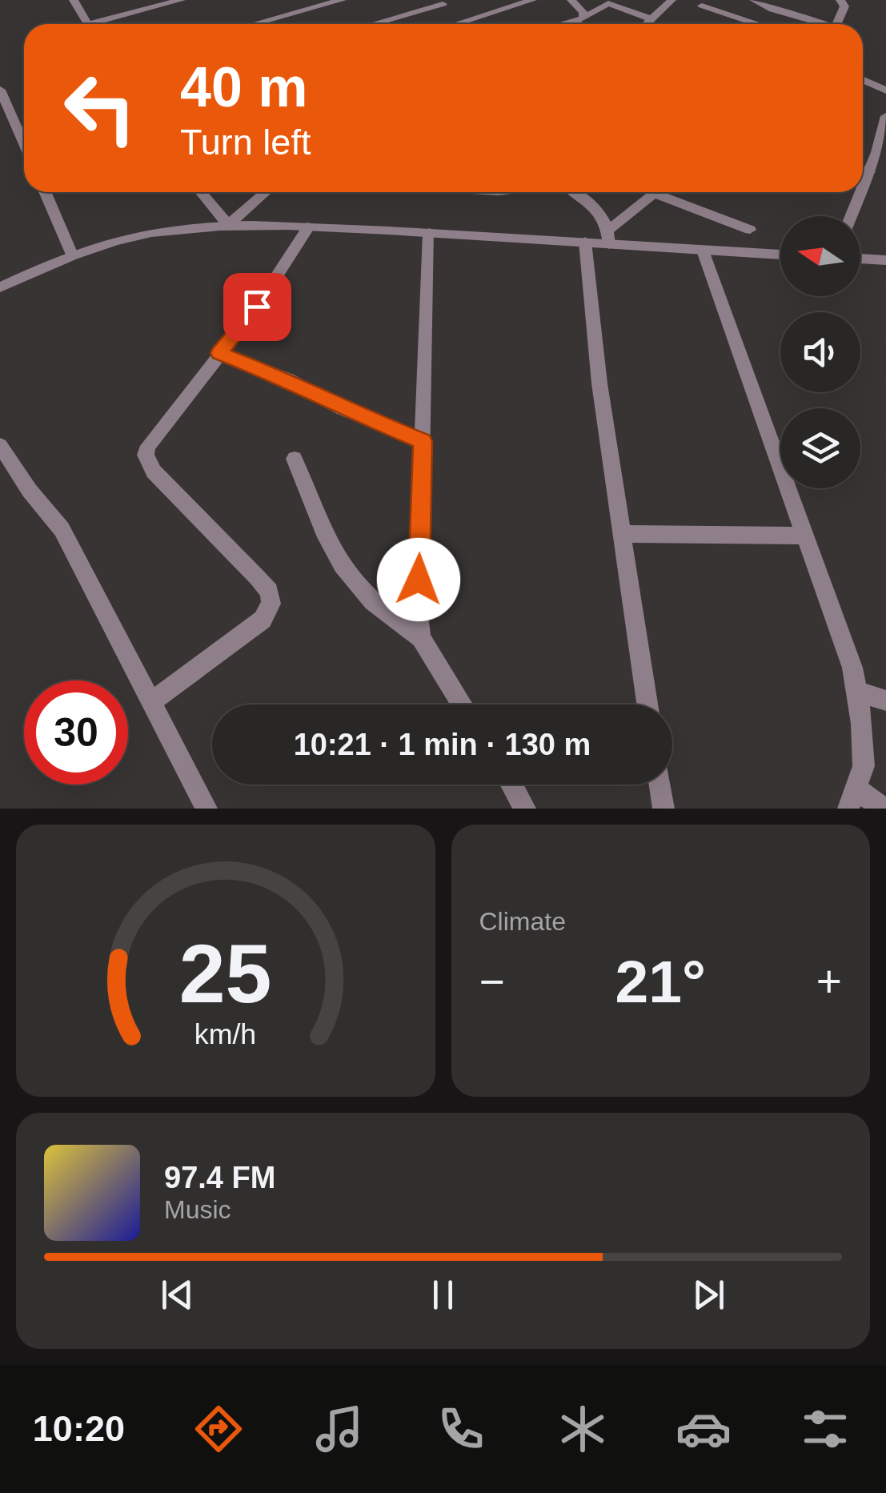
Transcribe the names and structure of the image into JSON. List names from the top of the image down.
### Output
{
  "north": "left",
  "page": {
    "turn": ["40 m", "Turn left"],
    "limit": "30",
    "trip": "10:21 · 1 min · 130 m",
    "tile": "Climate",
    "heat": ["−", "21°", "+"],
    "song": ["97.4 FM", "Music"],
    "tabs": "10:20",
    "gauge": ["25", "km/h"]
  }
}
